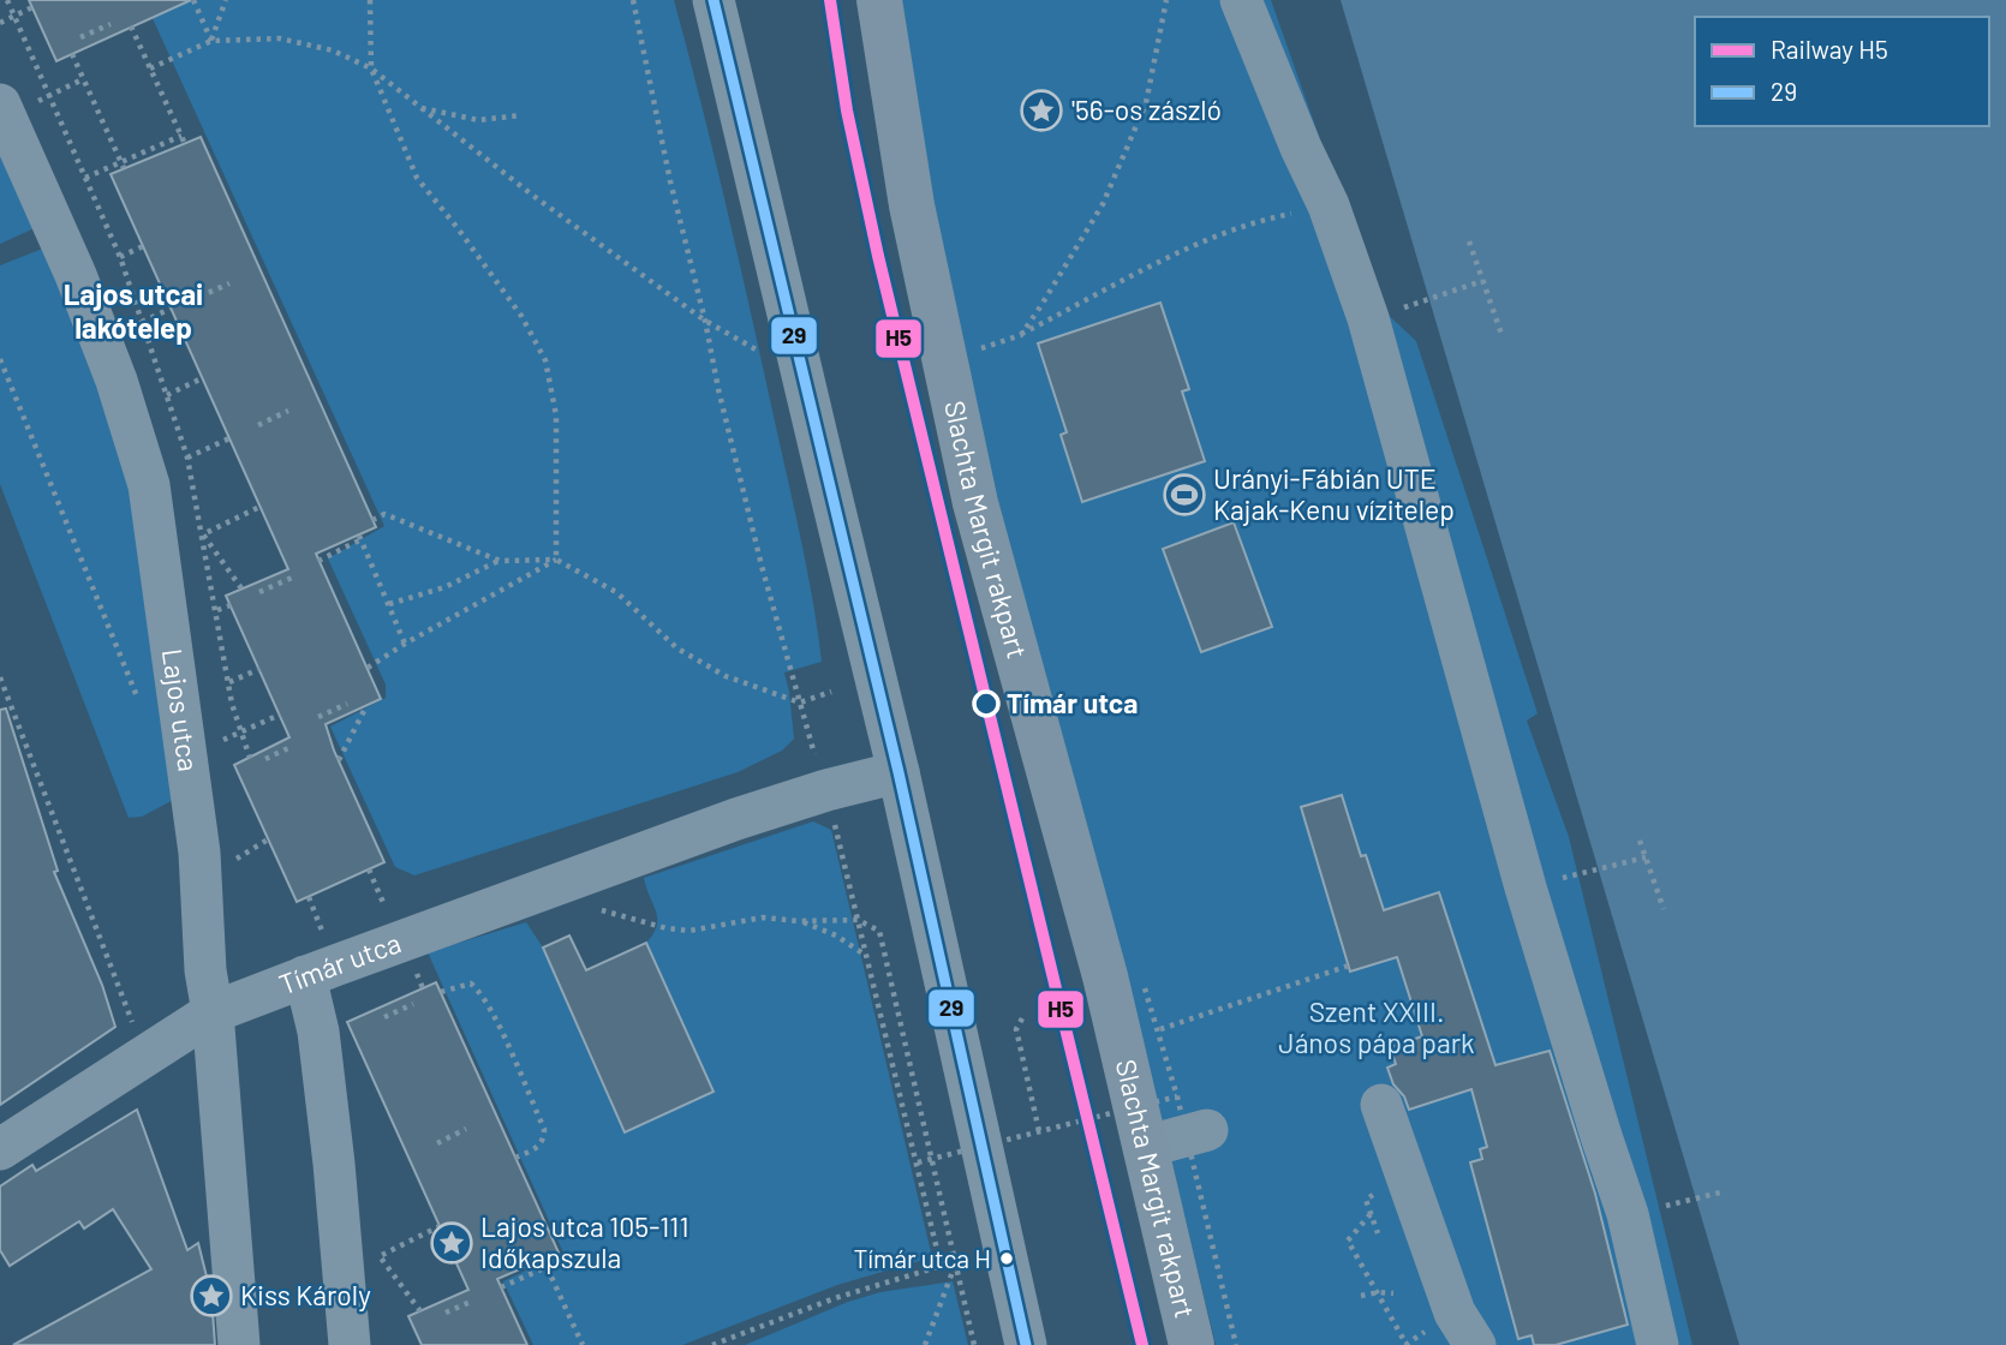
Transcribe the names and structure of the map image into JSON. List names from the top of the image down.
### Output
{
  "streets": {
    "main road": ["Slachta Margit rakpart"],
    "street": ["Lajos utca", "Tímár utca"]
  },
  "crossings": [
    ["Lajos utca", "Tímár utca"]
  ],
  "districts": ["Lajos utcai lakótelep"],
  "parks": ["Szent XXIII. János pápa park"],
  "places": {
    "place": ["'56-os zászló", "Lajos utca 105-111 Időkapszula", "Kiss Károly"],
    "sports": ["Urányi-Fábián UTE Kajak-Kenu vízitelep"],
    "other": ["Tímár utca", "Tímár utca H"]
  },
  "lines": ["rail line H5", "transit line 29"],
  "legend": ["Railway H5", "29"]
}
